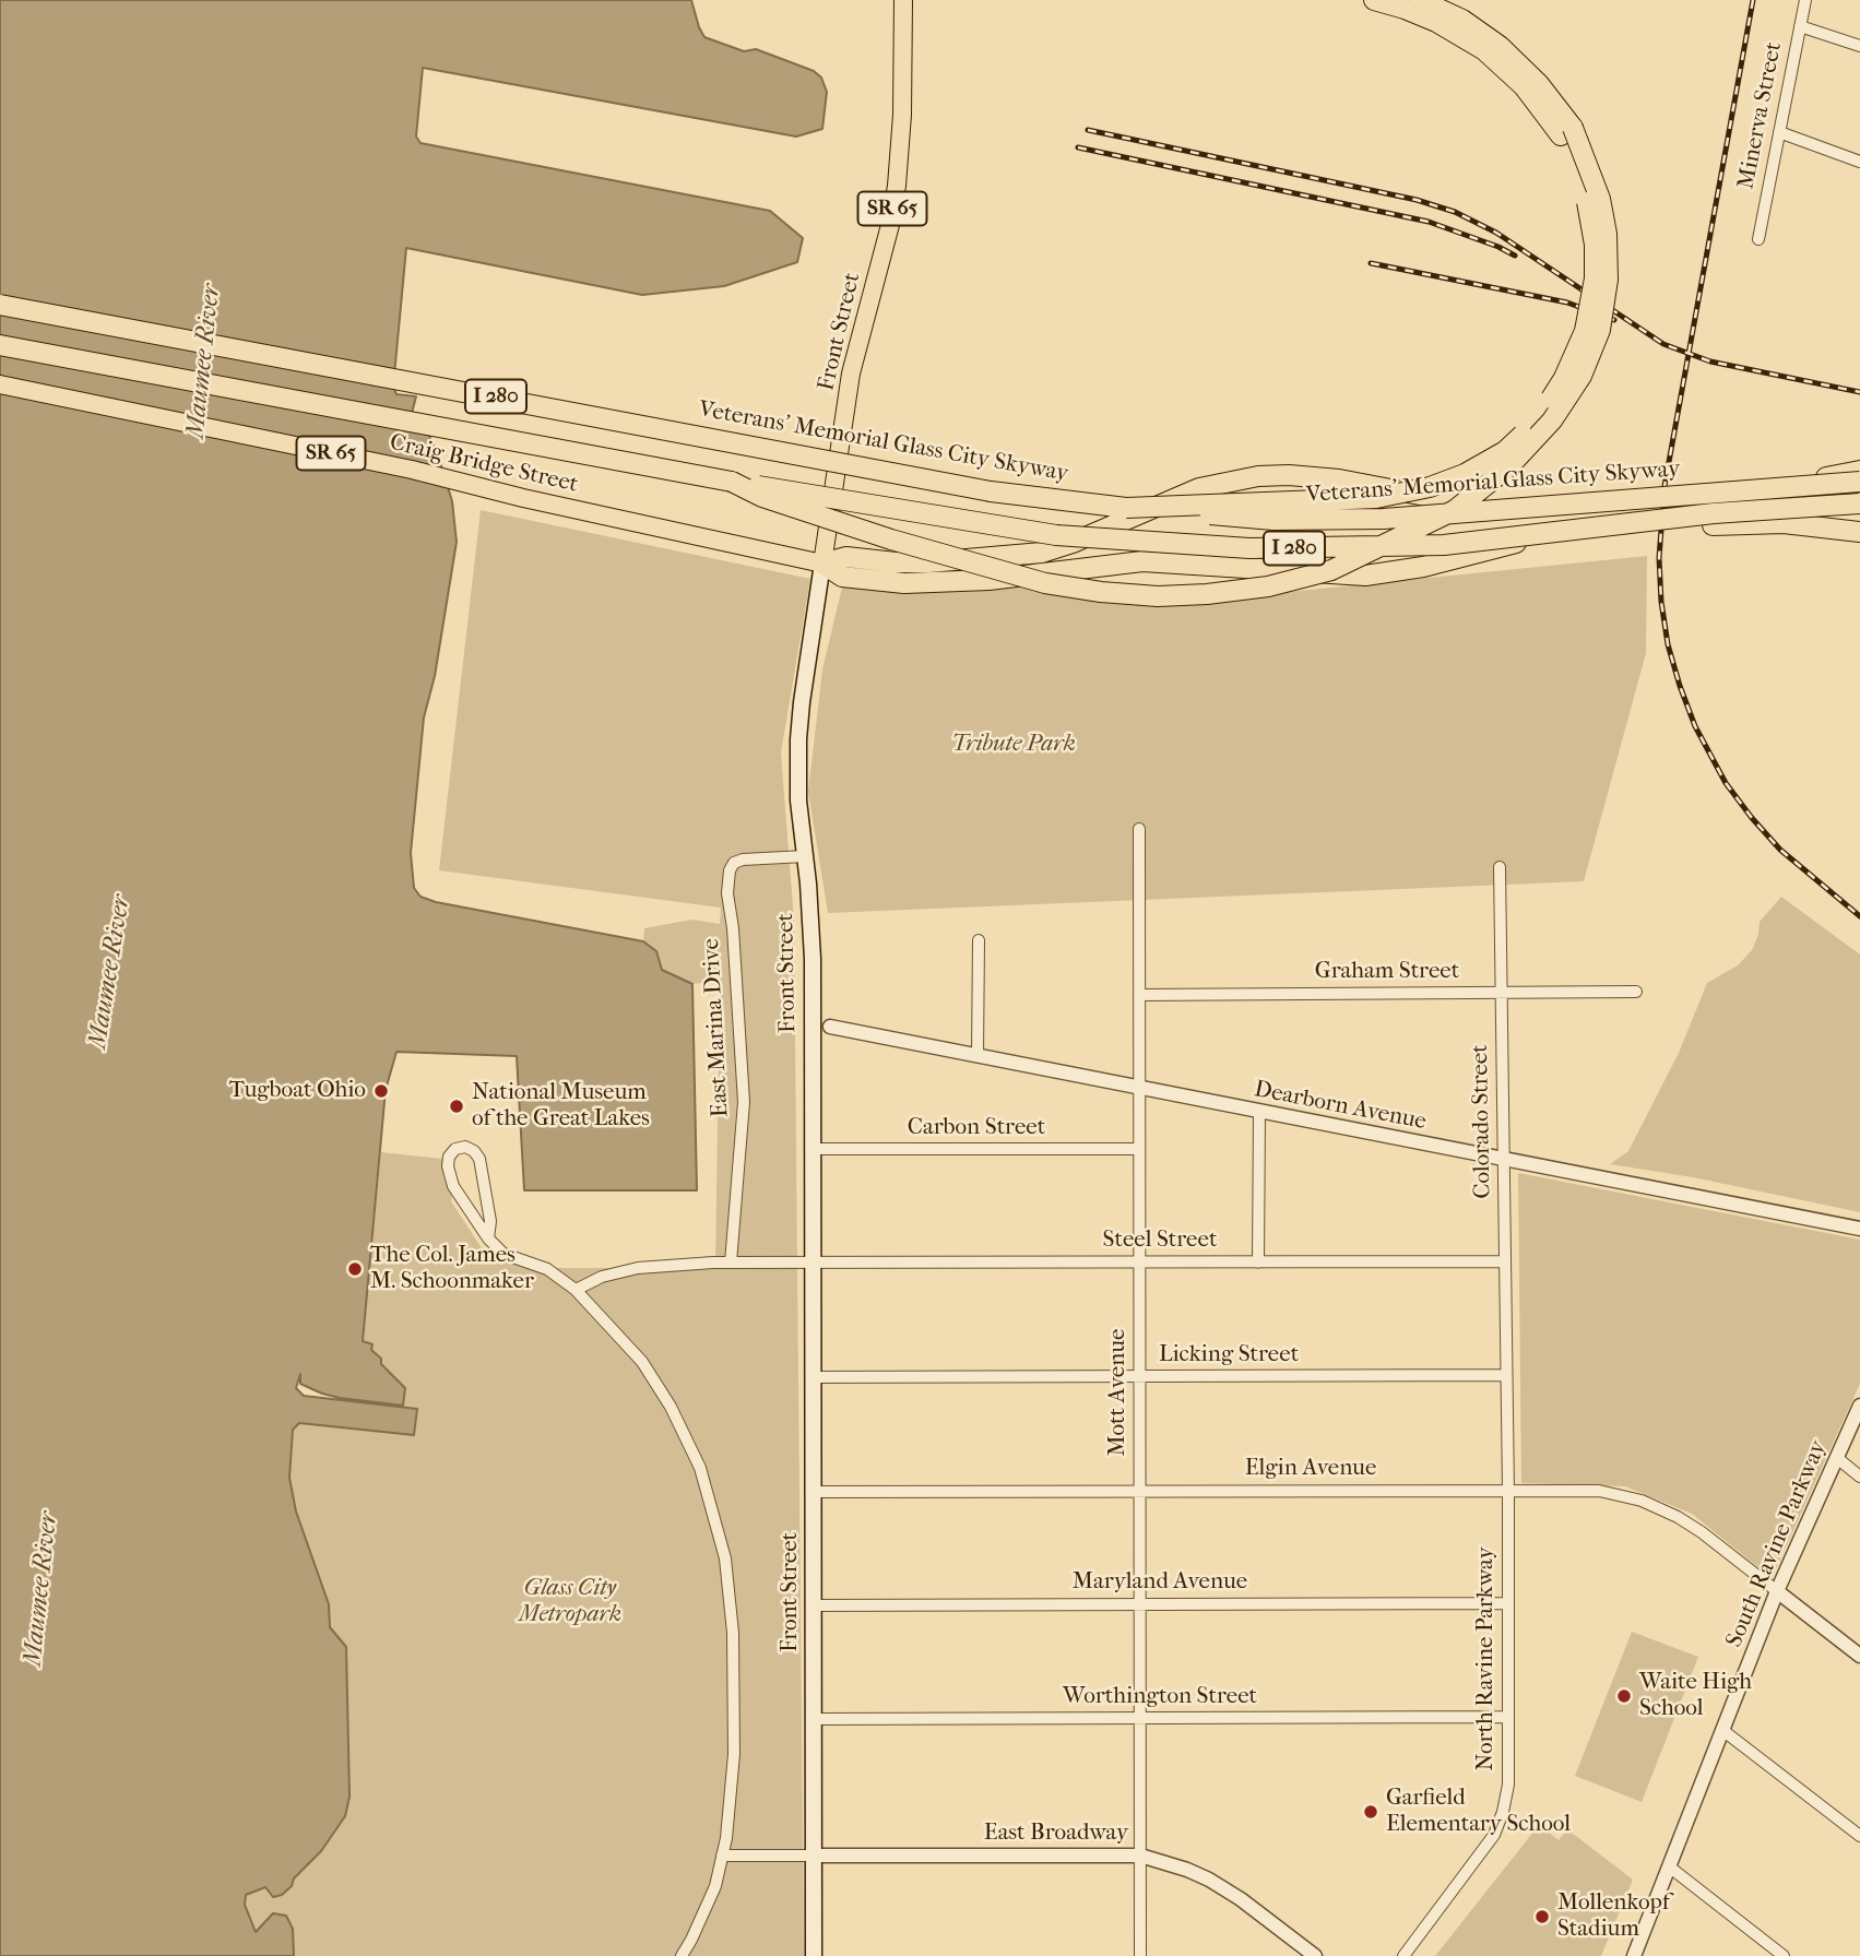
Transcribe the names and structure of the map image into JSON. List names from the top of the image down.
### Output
{
  "streets": {
    "highway": ["I 280", "Veterans' Memorial Glass City Skyway"],
    "main road": ["SR 65", "Front Street", "Craig Bridge Street"],
    "street": [
      "Minerva Street",
      "Graham Street",
      "East Marina Drive",
      "Dearborn Avenue",
      "Colorado Street",
      "Carbon Street",
      "Steel Street",
      "Licking Street",
      "Mott Avenue",
      "Elgin Avenue",
      "South Ravine Parkway",
      "Maryland Avenue",
      "North Ravine Parkway",
      "Worthington Street",
      "East Broadway"
    ]
  },
  "crossings": [
    ["Front Street", "Craig Bridge Street"],
    ["Front Street", "East Marina Drive"],
    ["Front Street", "Dearborn Avenue"],
    ["Front Street", "Carbon Street"],
    ["Front Street", "Steel Street"],
    ["Front Street", "Licking Street"],
    ["Front Street", "Elgin Avenue"],
    ["Front Street", "Maryland Avenue"],
    ["Front Street", "Worthington Street"],
    ["Front Street", "East Broadway"],
    ["Graham Street", "Colorado Street"],
    ["Graham Street", "Mott Avenue"],
    ["East Marina Drive", "Steel Street"],
    ["Dearborn Avenue", "Colorado Street"],
    ["Dearborn Avenue", "Mott Avenue"],
    ["Colorado Street", "Steel Street"],
    ["Colorado Street", "Licking Street"],
    ["Colorado Street", "North Ravine Parkway"],
    ["Carbon Street", "Mott Avenue"],
    ["Steel Street", "Mott Avenue"],
    ["Licking Street", "Mott Avenue"],
    ["Licking Street", "North Ravine Parkway"],
    ["Mott Avenue", "Elgin Avenue"],
    ["Mott Avenue", "Maryland Avenue"],
    ["Mott Avenue", "Worthington Street"],
    ["Mott Avenue", "East Broadway"],
    ["Elgin Avenue", "South Ravine Parkway"],
    ["Elgin Avenue", "North Ravine Parkway"],
    ["Maryland Avenue", "North Ravine Parkway"],
    ["North Ravine Parkway", "Worthington Street"]
  ],
  "water": ["Maumee River"],
  "parks": ["Tribute Park", "Glass City Metropark"],
  "places": [
    "Tugboat Ohio",
    "National Museum of the Great Lakes",
    "The Col. James M. Schoonmaker",
    "Waite High School",
    "Garfield Elementary School",
    "Mollenkopf Stadium"
  ]
}
